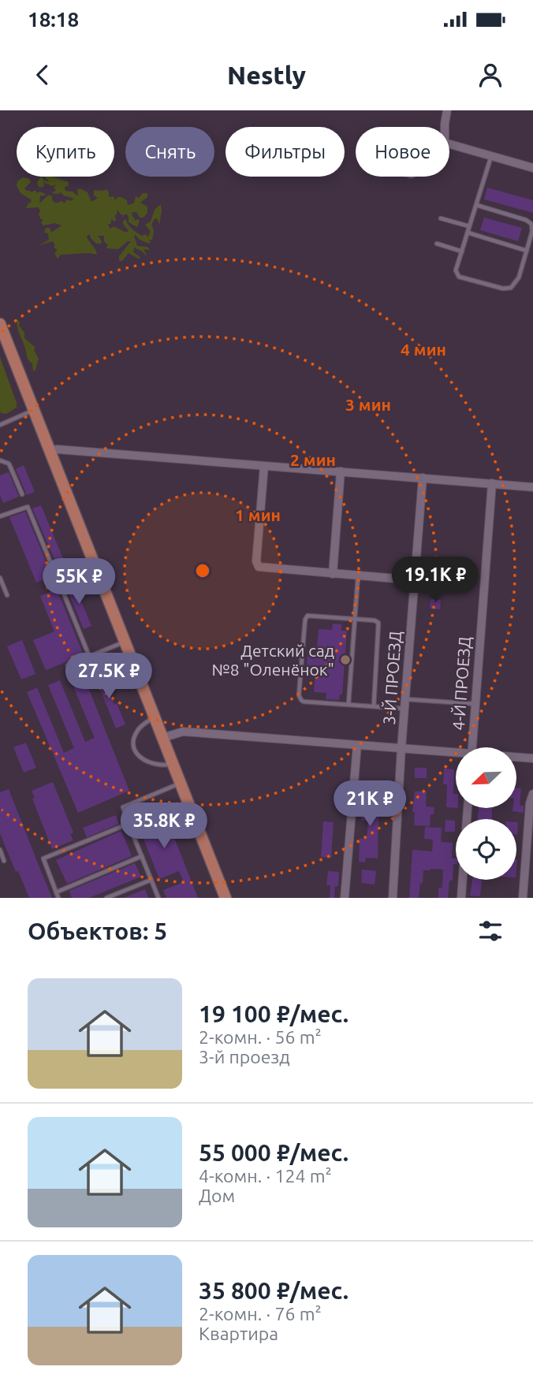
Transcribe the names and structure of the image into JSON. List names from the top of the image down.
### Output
{
  "streets": {
    "street": ["3-Й ПРОЕЗД", "4-Й ПРОЕЗД"]
  },
  "places": ["Детский сад №8 \"Оленёнок\""],
  "north": "bottom left",
  "page": {
    "status": "18:18",
    "header": "Nestly",
    "chip": [
      "Купить",
      "Снять",
      "Фильтры",
      "Новое"
    ],
    "price": [
      "19.1K ₽",
      "55K ₽",
      "27.5K ₽",
      "21K ₽",
      "35.8K ₽"
    ],
    "heading": "Объектов: 5",
    "list": [
      {
        "name": "19 100 ₽/мес.",
        "note": "2-комн. · 56 m² · 3-й проезд"
      },
      {
        "name": "55 000 ₽/мес.",
        "note": "4-комн. · 124 m² · Дом"
      },
      {
        "name": "35 800 ₽/мес.",
        "note": "2-комн. · 76 m² · Квартира"
      }
    ]
  },
  "rings": [
    "4 мин",
    "3 мин",
    "2 мин",
    "1 мин"
  ]
}
